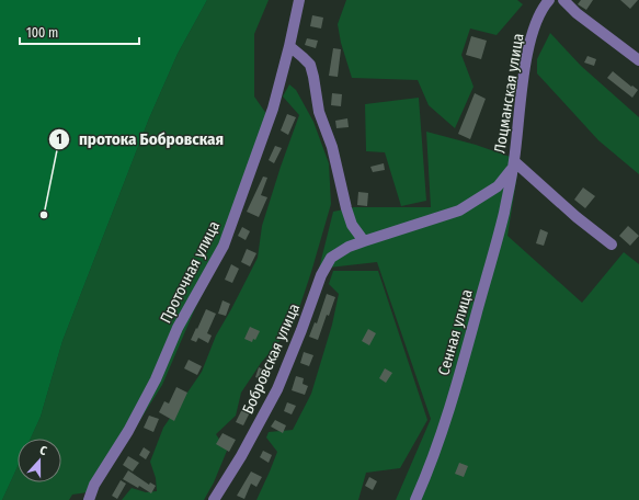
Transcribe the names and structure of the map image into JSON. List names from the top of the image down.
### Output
{
  "streets": {
    "street": [
      "Лоцманская улица",
      "Проточная улица",
      "Сенная улица",
      "Бобровская улица"
    ]
  },
  "crossings": [
    ["Лоцманская улица", "Сенная улица"],
    ["Лоцманская улица", "Бобровская улица"],
    ["Сенная улица", "Бобровская улица"]
  ],
  "places": ["протока Бобровская"],
  "scale_bar": "100 m",
  "north": "top"
}
